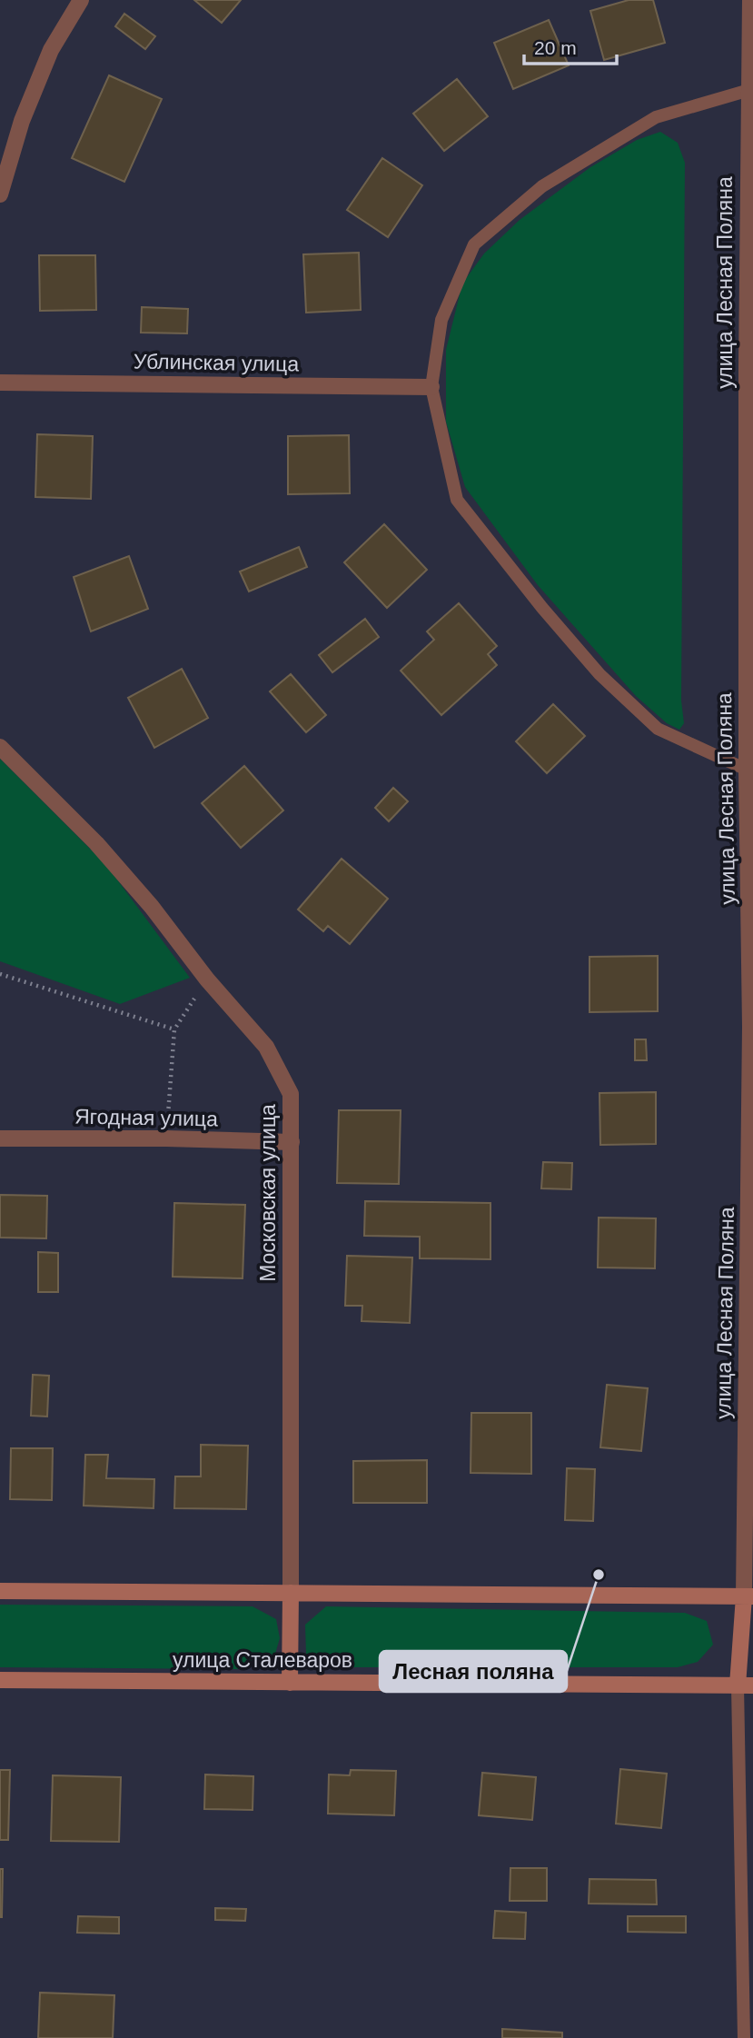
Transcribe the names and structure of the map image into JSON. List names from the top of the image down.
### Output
{
  "streets": {
    "main road": ["улица Сталеваров"],
    "street": [
      "улица Лесная Поляна",
      "Ублинская улица",
      "Ягодная улица",
      "Московская улица"
    ]
  },
  "crossings": [
    ["Ягодная улица", "Московская улица"]
  ],
  "places": ["Лесная поляна"],
  "scale_bar": "20 m"
}
